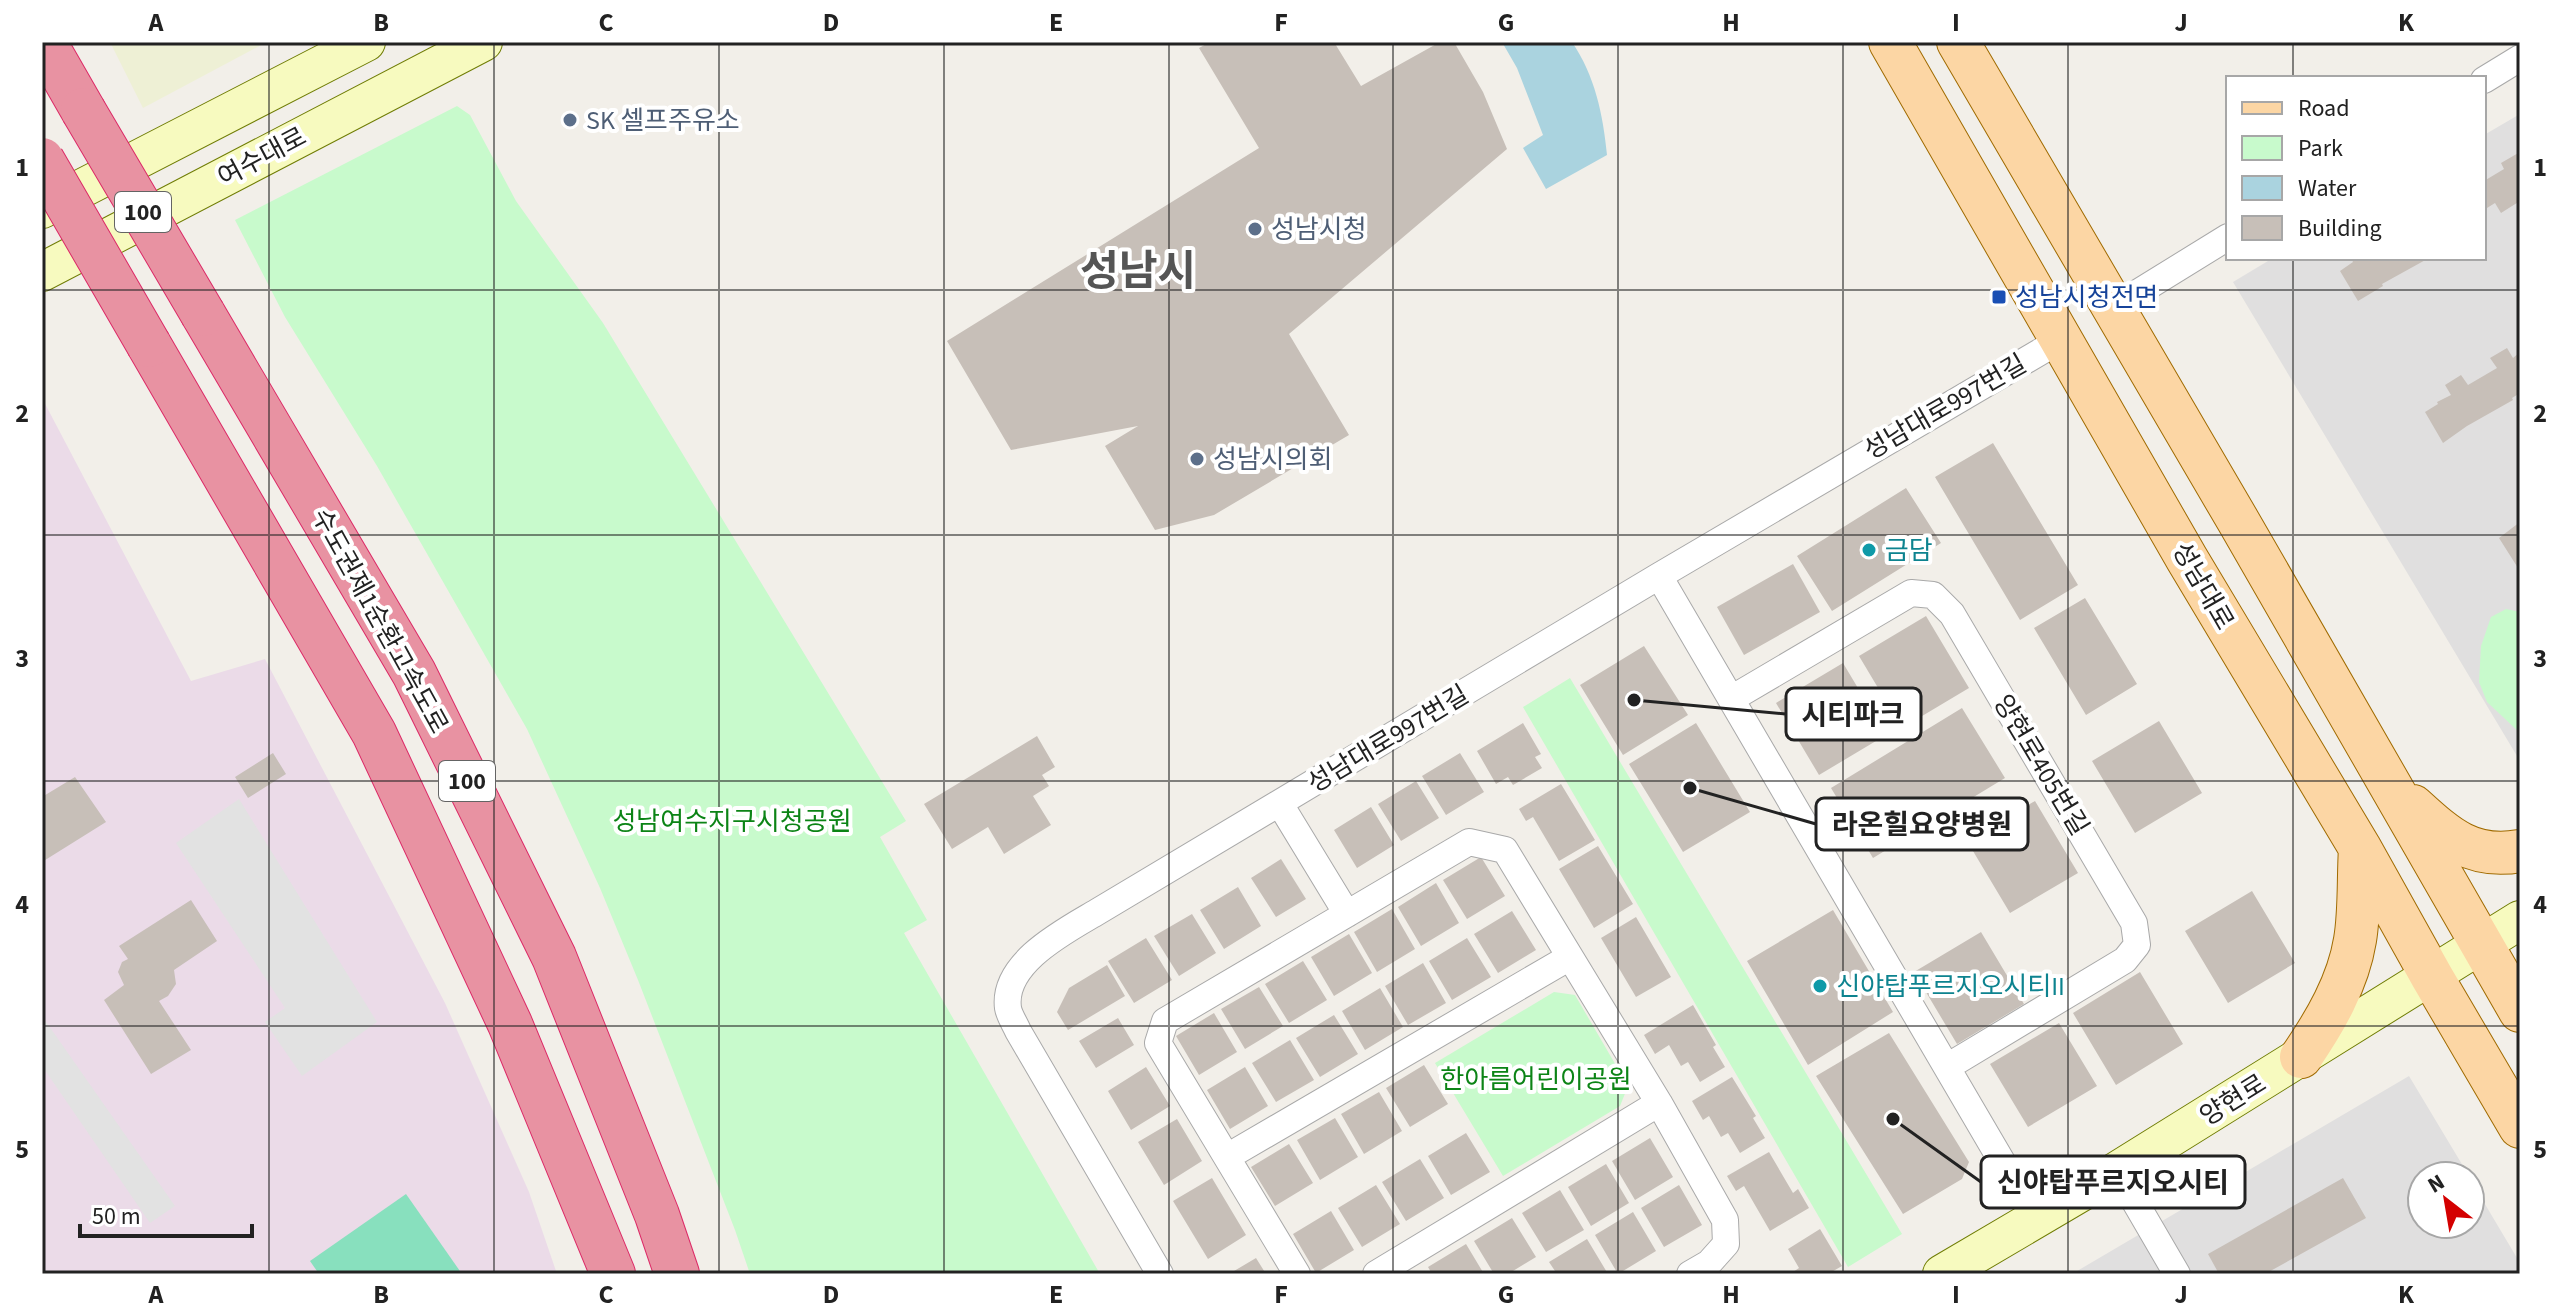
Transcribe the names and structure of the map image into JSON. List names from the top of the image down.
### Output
{
  "streets": {
    "highway": ["100", "수도권제1순환고속도로"],
    "main road": ["여수대로", "성남대로", "양현로"],
    "street": ["성남대로997번길", "양현로405번길"]
  },
  "crossings": [
    ["성남대로997번길", "성남대로"],
    ["성남대로", "양현로"]
  ],
  "districts": ["성남시"],
  "parks": ["성남여수지구시청공원", "한아름어린이공원"],
  "places": {
    "other": [
      "SK 셀프주유소",
      "성남시청",
      "성남시의회",
      "금담",
      "시티파크",
      "라온힐요양병원",
      "신야탑푸르지오시티II",
      "신야탑푸르지오시티"
    ],
    "transit": ["성남시청전면"]
  },
  "legend": [
    "Road",
    "Park",
    "Water",
    "Building"
  ],
  "scale_bar": "50 m",
  "north": "top left",
  "grid": {
    "columns": [
      "A",
      "B",
      "C",
      "D",
      "E",
      "F",
      "G",
      "H",
      "I",
      "J",
      "K"
    ],
    "rows": [
      "1",
      "2",
      "3",
      "4",
      "5"
    ]
  }
}
